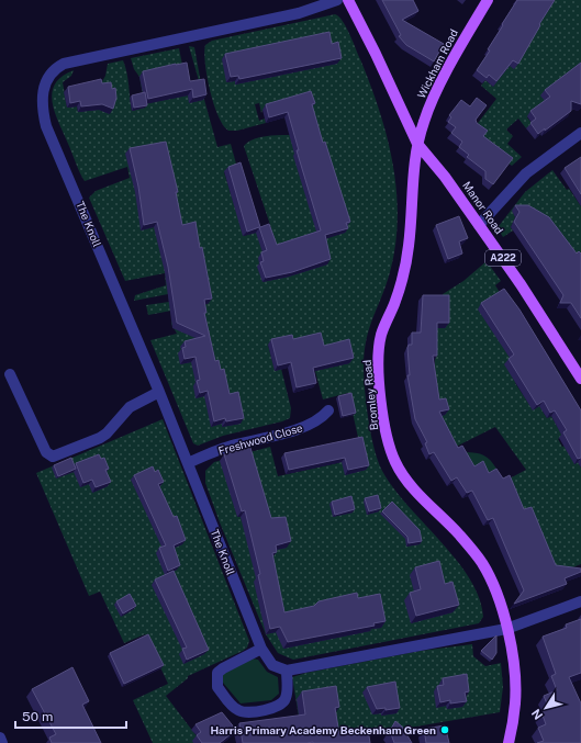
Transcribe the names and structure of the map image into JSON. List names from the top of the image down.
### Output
{
  "streets": {
    "main road": [
      "Wickham Road",
      "Manor Road",
      "A222",
      "Bromley Road"
    ],
    "street": ["The Knoll", "Freshwood Close"]
  },
  "crossings": [
    ["Wickham Road", "Manor Road"],
    ["Wickham Road", "A222"],
    ["Wickham Road", "Bromley Road"],
    ["Manor Road", "A222"],
    ["Manor Road", "Bromley Road"],
    ["The Knoll", "Freshwood Close"],
    ["A222", "Bromley Road"]
  ],
  "places": ["Harris Primary Academy Beckenham Green"],
  "scale_bar": "50 m",
  "north": "bottom left"
}
